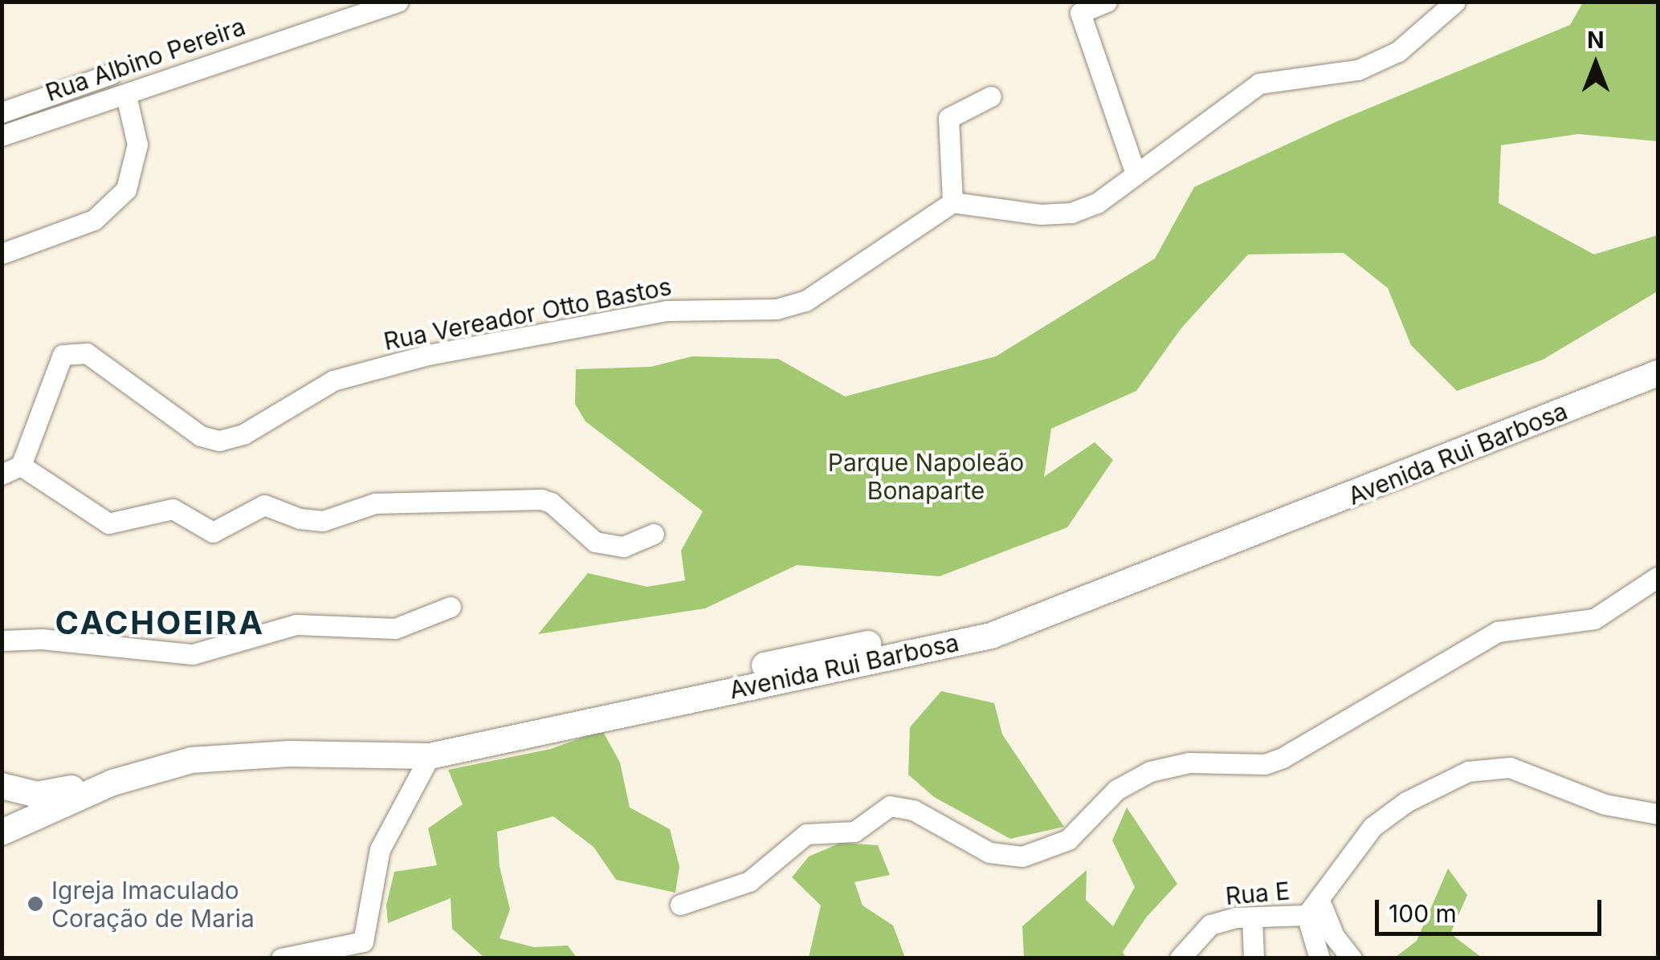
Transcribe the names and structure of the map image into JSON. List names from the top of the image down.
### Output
{
  "streets": {
    "main road": ["Avenida Rui Barbosa"],
    "street": ["Rua Albino Pereira", "Rua Vereador Otto Bastos", "Rua E"]
  },
  "districts": ["CACHOEIRA"],
  "parks": ["Parque Napoleão Bonaparte"],
  "places": ["Igreja Imaculado Coração de Maria"],
  "scale_bar": "100 m",
  "north": "top"
}
